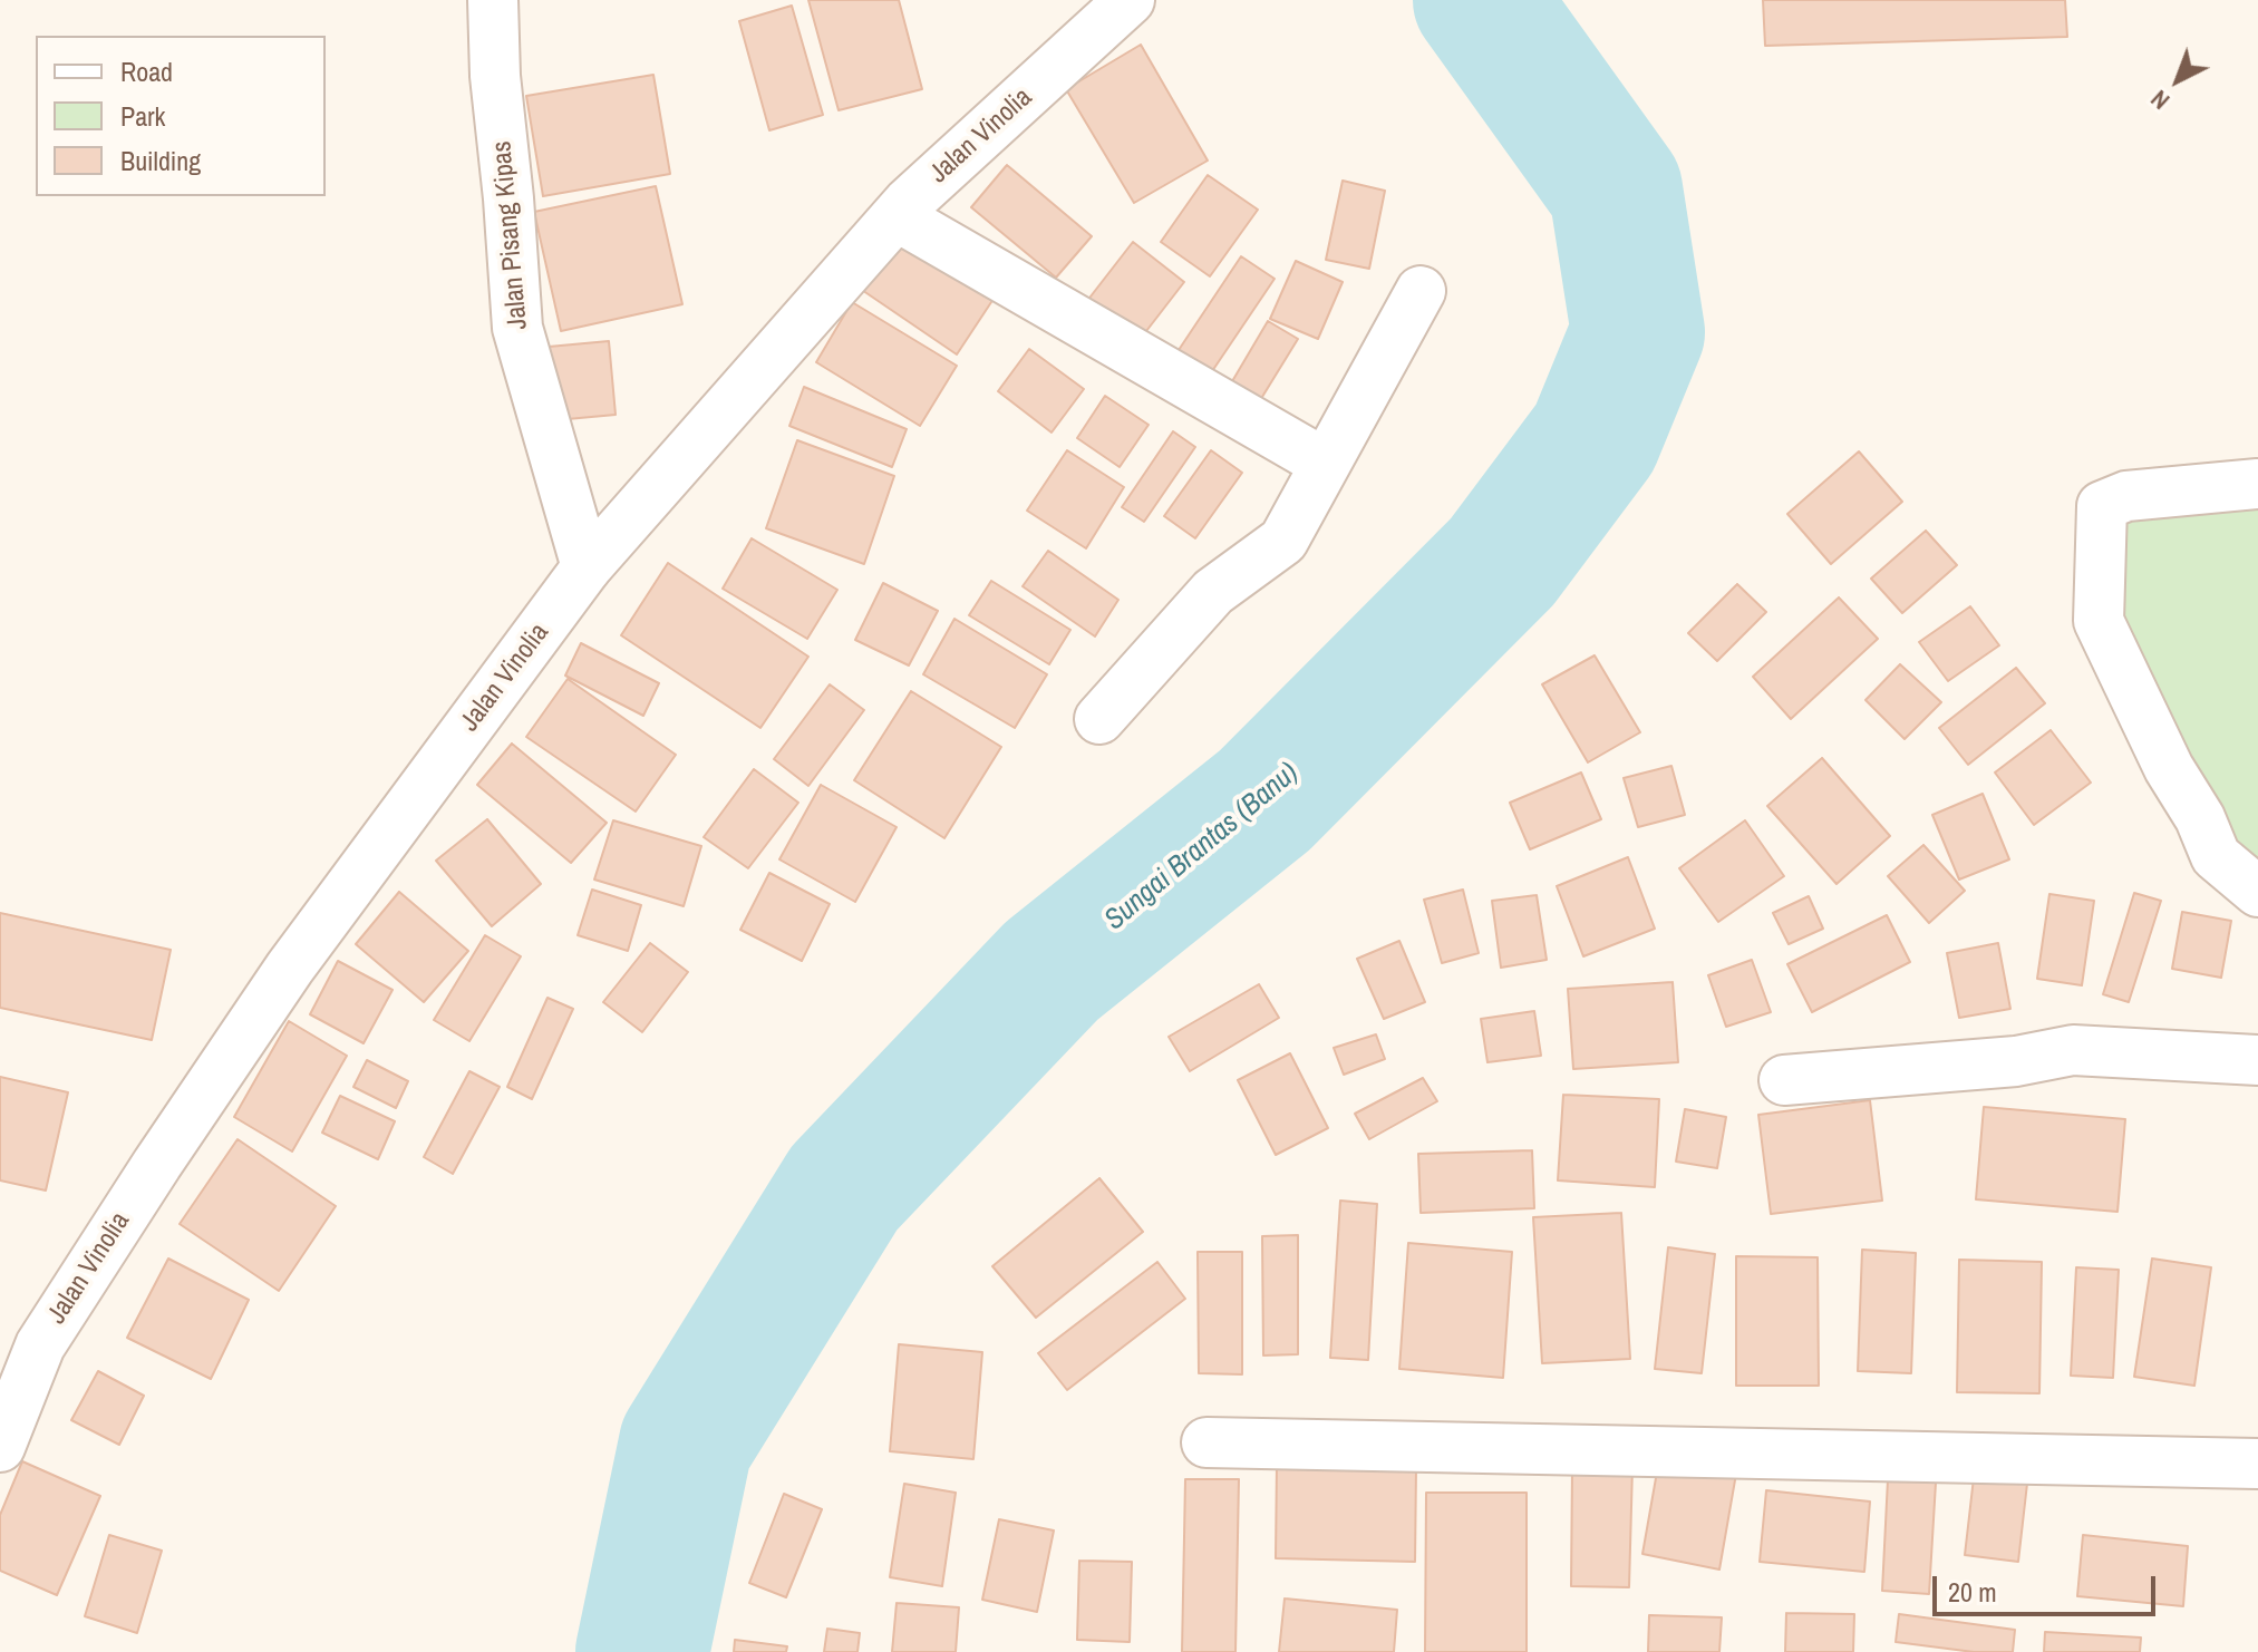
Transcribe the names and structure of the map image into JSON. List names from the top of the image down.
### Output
{
  "streets": {
    "street": ["Jalan Vinolia", "Jalan Pisang Kipas"]
  },
  "crossings": [
    ["Jalan Vinolia", "Jalan Pisang Kipas"]
  ],
  "water": ["Sungai Brantas (Banu)"],
  "legend": ["Road", "Park", "Building"],
  "scale_bar": "20 m",
  "north": "bottom left"
}
